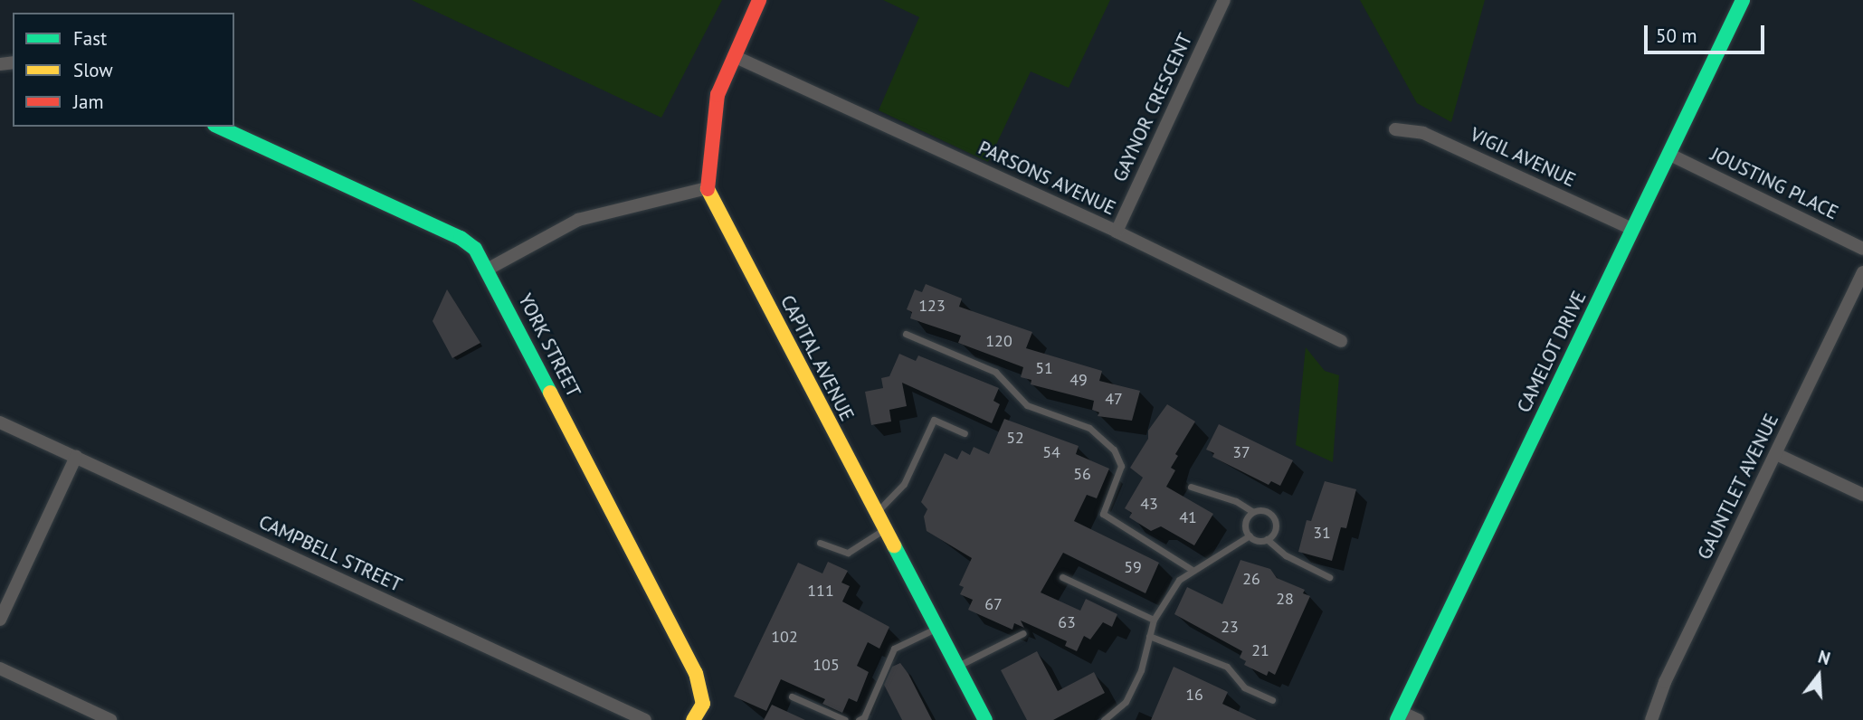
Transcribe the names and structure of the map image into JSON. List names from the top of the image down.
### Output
{
  "streets": {
    "street": [
      "GAYNOR CRESCENT",
      "VIGIL AVENUE",
      "PARSONS AVENUE",
      "JOUSTING PLACE",
      "YORK STREET",
      "CAMELOT DRIVE",
      "CAPITAL AVENUE",
      "GAUNTLET AVENUE",
      "CAMPBELL STREET"
    ]
  },
  "crossings": [
    ["GAYNOR CRESCENT", "PARSONS AVENUE"],
    ["VIGIL AVENUE", "CAMELOT DRIVE"],
    ["JOUSTING PLACE", "CAMELOT DRIVE"]
  ],
  "house_numbers": [
    "123",
    "120",
    "51",
    "49",
    "47",
    "52",
    "54",
    "37",
    "56",
    "43",
    "41",
    "31",
    "59",
    "26",
    "111",
    "28",
    "67",
    "63",
    "23",
    "102",
    "21",
    "105",
    "16"
  ],
  "legend": ["Fast", "Slow", "Jam"],
  "scale_bar": "50 m",
  "north": "top"
}
